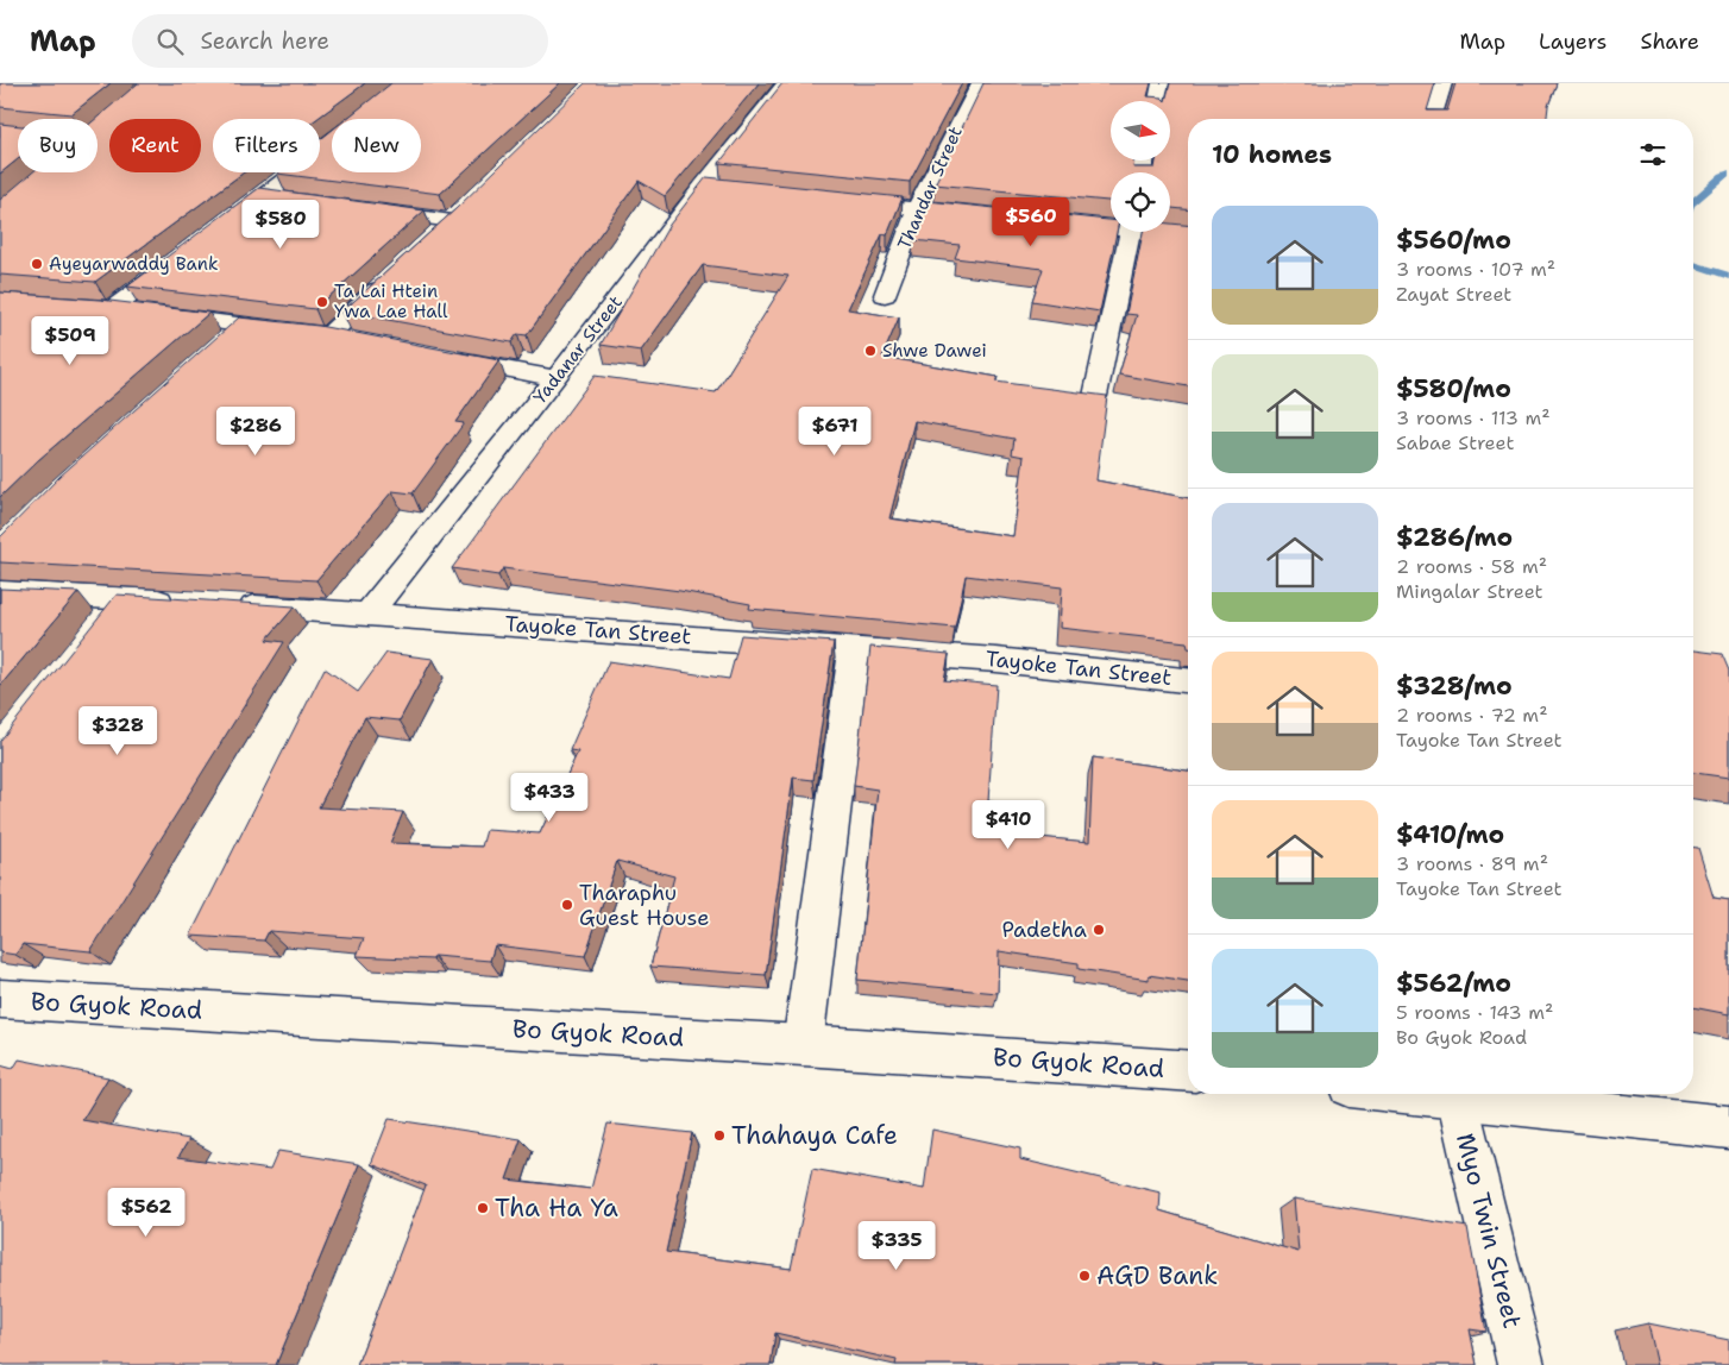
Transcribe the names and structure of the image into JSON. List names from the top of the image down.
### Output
{
  "streets": {
    "street": [
      "Thandar Street",
      "Yadanar Street",
      "Tayoke Tan Street",
      "Bo Gyok Road",
      "Myo Twin Street"
    ]
  },
  "crossings": [
    ["Yadanar Street", "Tayoke Tan Street"]
  ],
  "places": [
    "Ayeyarwaddy Bank",
    "Ta Lai Htein Ywa Lae Hall",
    "Shwe Dawei",
    "Tharaphu Guest House",
    "Padetha",
    "Thahaya Cafe",
    "Tha Ha Ya",
    "AGD Bank"
  ],
  "north": "right",
  "page": {
    "header": "Map",
    "search": "Search here",
    "nav": ["Map", "Layers", "Share"],
    "chip": [
      "Buy",
      "Rent",
      "Filters",
      "New"
    ],
    "heading": "10 homes",
    "list": [
      {
        "name": "$560/mo",
        "note": "3 rooms · 107 m² · Zayat Street"
      },
      {
        "name": "$580/mo",
        "note": "3 rooms · 113 m² · Sabae Street"
      },
      {
        "name": "$286/mo",
        "note": "2 rooms · 58 m² · Mingalar Street"
      },
      {
        "name": "$328/mo",
        "note": "2 rooms · 72 m² · Tayoke Tan Street"
      },
      {
        "name": "$410/mo",
        "note": "3 rooms · 89 m² · Tayoke Tan Street"
      },
      {
        "name": "$562/mo",
        "note": "5 rooms · 143 m² · Bo Gyok Road"
      }
    ],
    "price": [
      "$560",
      "$580",
      "$509",
      "$286",
      "$671",
      "$328",
      "$433",
      "$410",
      "$562",
      "$335"
    ]
  }
}
